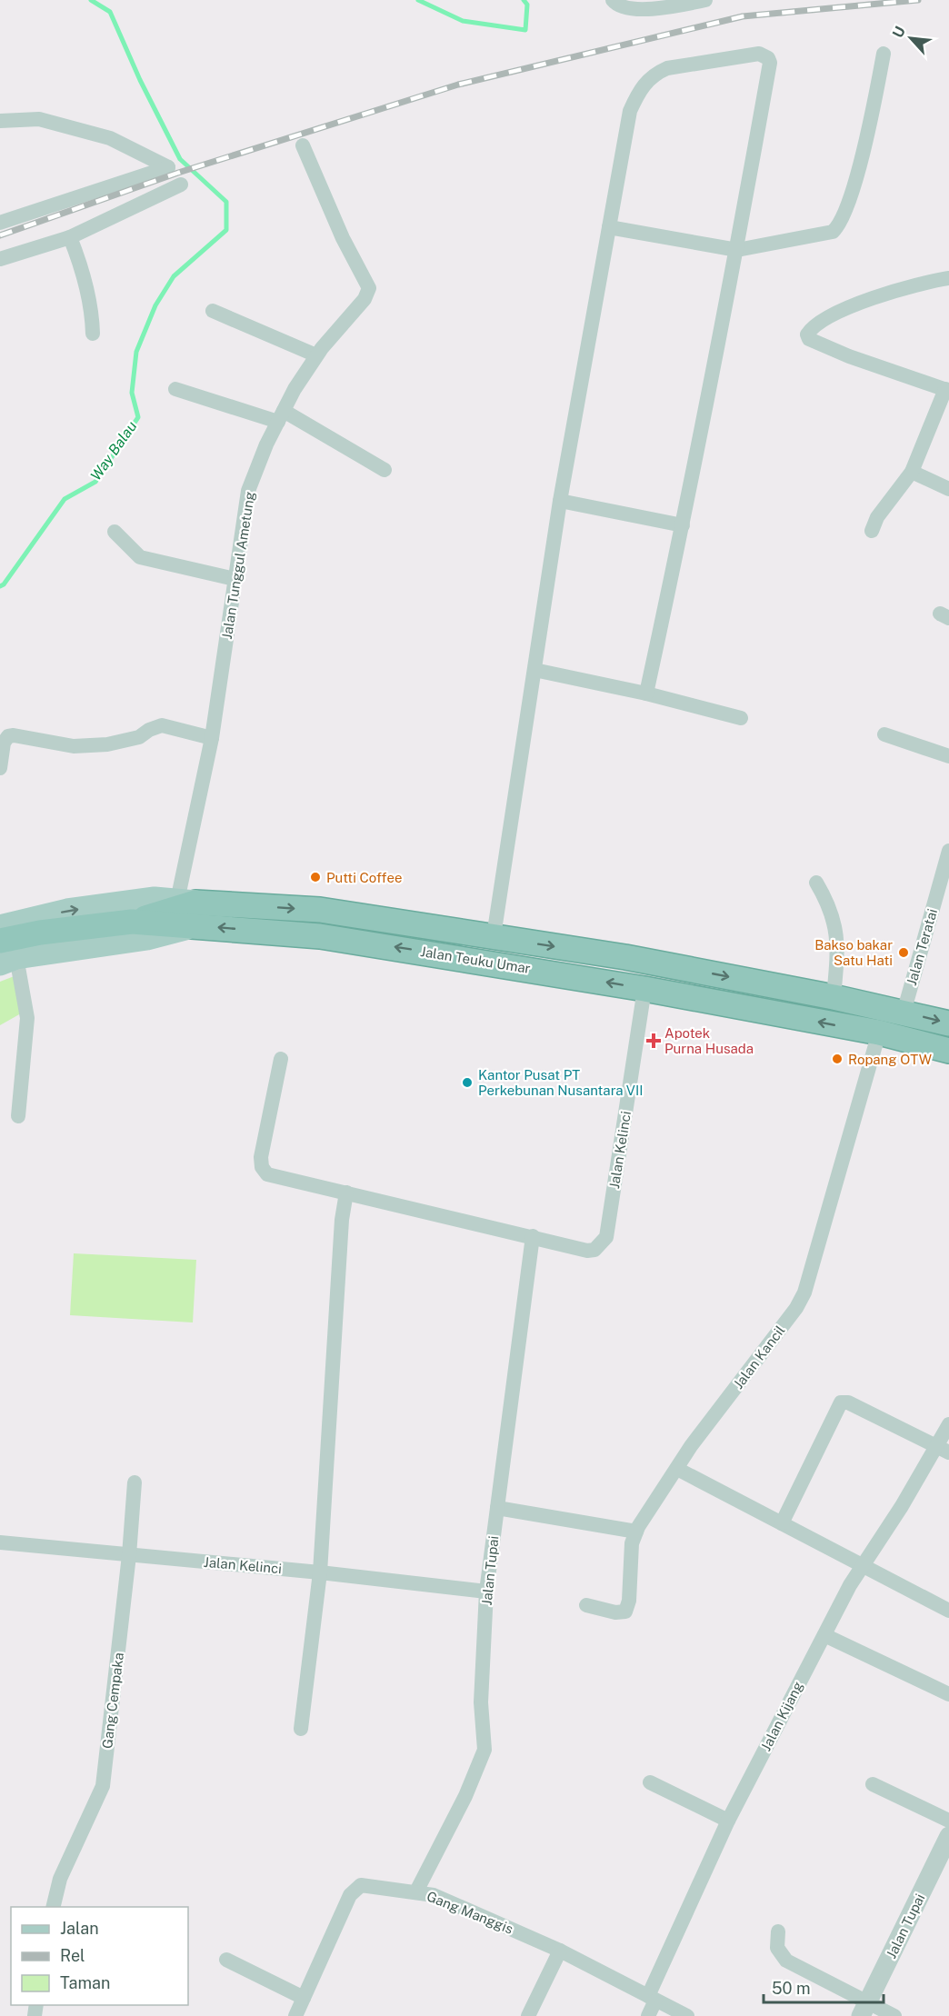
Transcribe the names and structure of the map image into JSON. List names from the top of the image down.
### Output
{
  "streets": {
    "highway": ["Jalan Teuku Umar"],
    "street": [
      "Jalan Tunggul Ametung",
      "Jalan Teratai",
      "Jalan Kelinci",
      "Jalan Kancil",
      "Jalan Tupai",
      "Gang Cempaka",
      "Jalan Kijang",
      "Gang Manggis"
    ]
  },
  "crossings": [
    ["Jalan Tunggul Ametung", "Jalan Teuku Umar"],
    ["Jalan Teratai", "Jalan Teuku Umar"],
    ["Jalan Teuku Umar", "Jalan Kelinci"],
    ["Jalan Teuku Umar", "Jalan Kancil"],
    ["Jalan Kelinci", "Jalan Tupai"],
    ["Jalan Kelinci", "Gang Cempaka"],
    ["Jalan Tupai", "Gang Manggis"],
    ["Jalan Kijang", "Gang Manggis"]
  ],
  "water": ["Way Balau"],
  "places": {
    "other": [
      "Putti Coffee",
      "Bakso bakar Satu Hati",
      "Ropang OTW",
      "Kantor Pusat PT Perkebunan Nusantara VII"
    ],
    "health": ["Apotek Purna Husada"]
  },
  "legend": ["Jalan", "Rel", "Taman"],
  "scale_bar": "50 m",
  "north": "top left"
}
